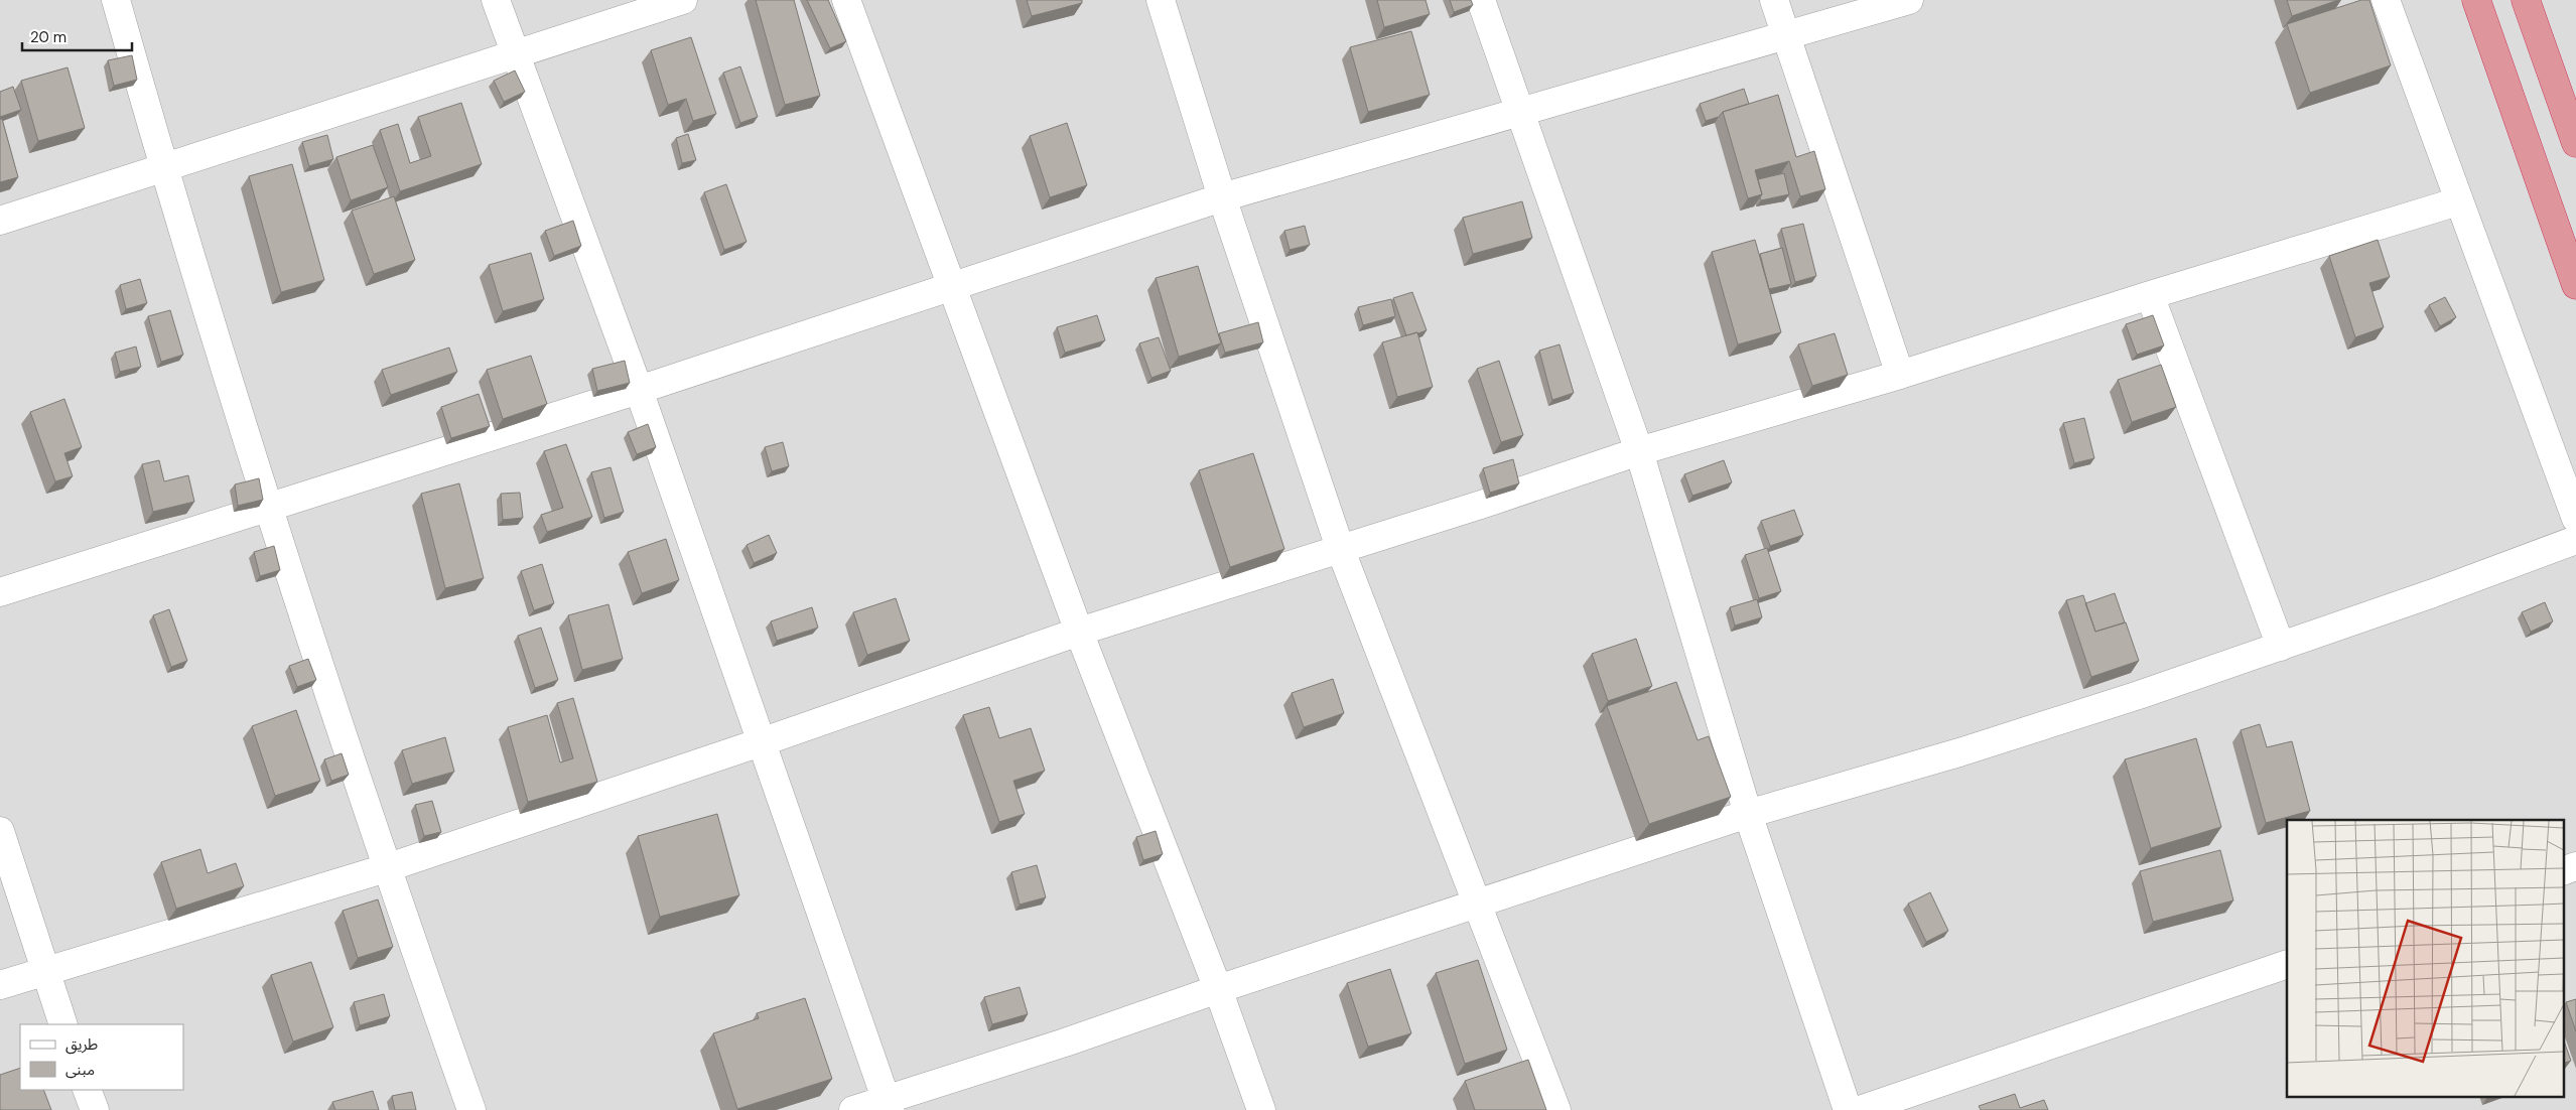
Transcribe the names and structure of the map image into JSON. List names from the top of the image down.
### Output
{
  "legend": ["طريق", "مبنى"],
  "scale_bar": "20 m"
}
